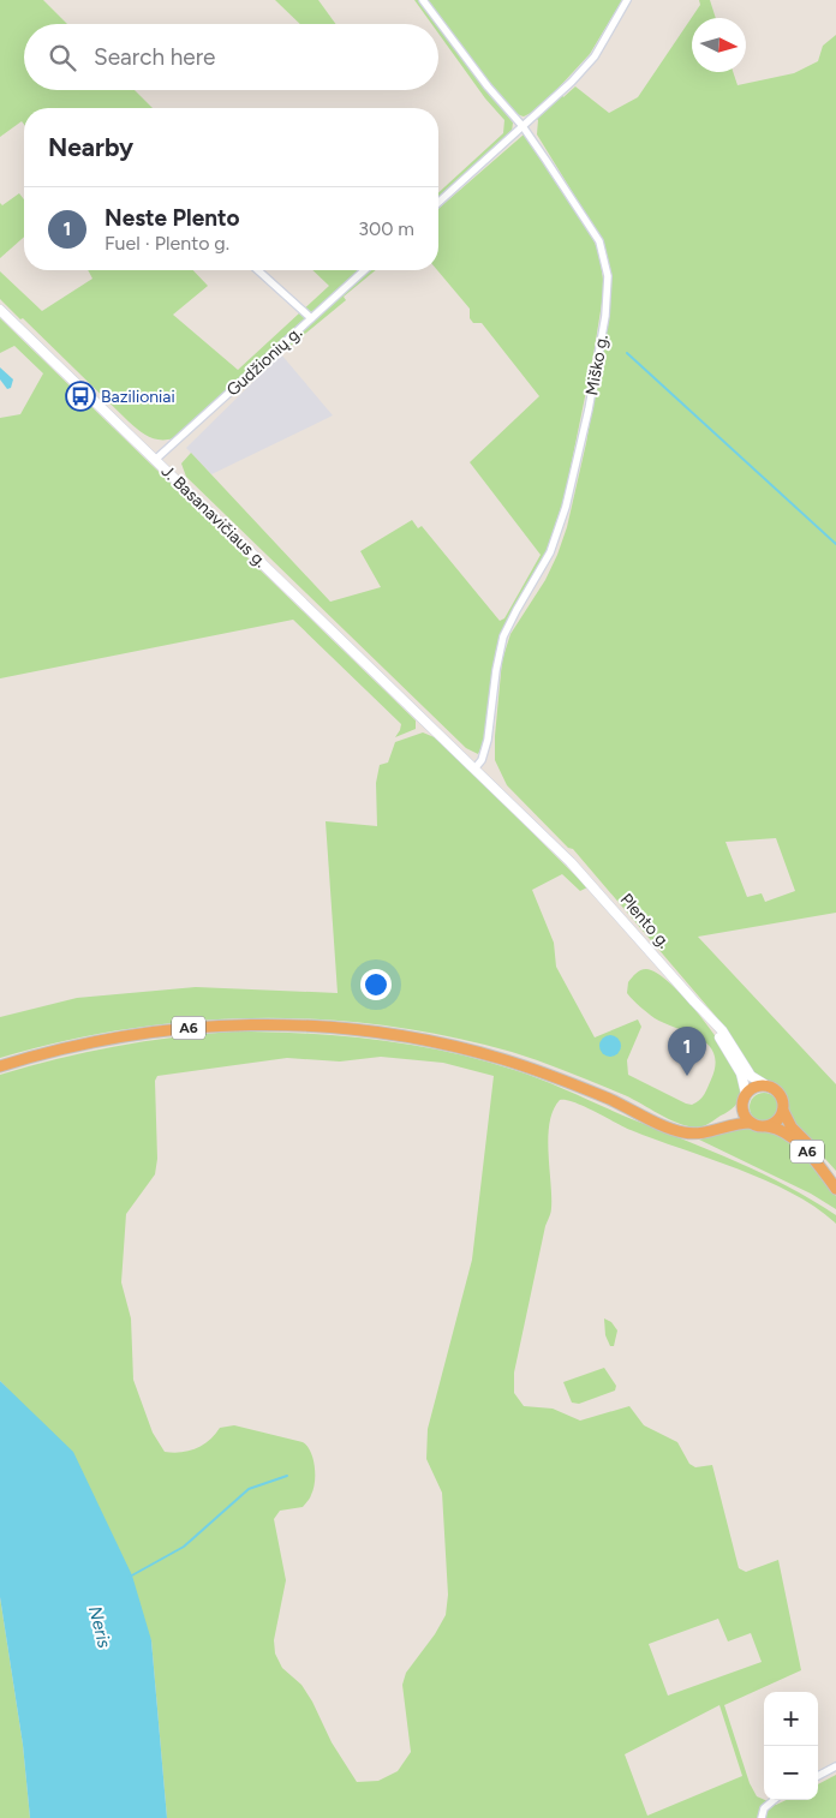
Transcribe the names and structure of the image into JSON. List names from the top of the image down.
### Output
{
  "streets": {
    "highway": ["A6"],
    "main road": ["J. Basanavičiaus g.", "Plento g."],
    "street": ["Gudžionių g.", "Miško g."]
  },
  "crossings": [
    ["Gudžionių g.", "J. Basanavičiaus g."],
    ["Miško g.", "J. Basanavičiaus g."],
    ["Miško g.", "Plento g."],
    ["J. Basanavičiaus g.", "Plento g."],
    ["Plento g.", "A6"]
  ],
  "water": ["Neris"],
  "places": {
    "bus stop": ["Bazilioniai"]
  },
  "north": "right",
  "page": {
    "search": "Search here",
    "heading": "Nearby",
    "list": [
      {
        "mark": "1",
        "name": "Neste Plento",
        "note": "Fuel · Plento g.",
        "value": "300 m"
      }
    ],
    "pins": "1",
    "map_buttons": ["+", "−"]
  }
}
